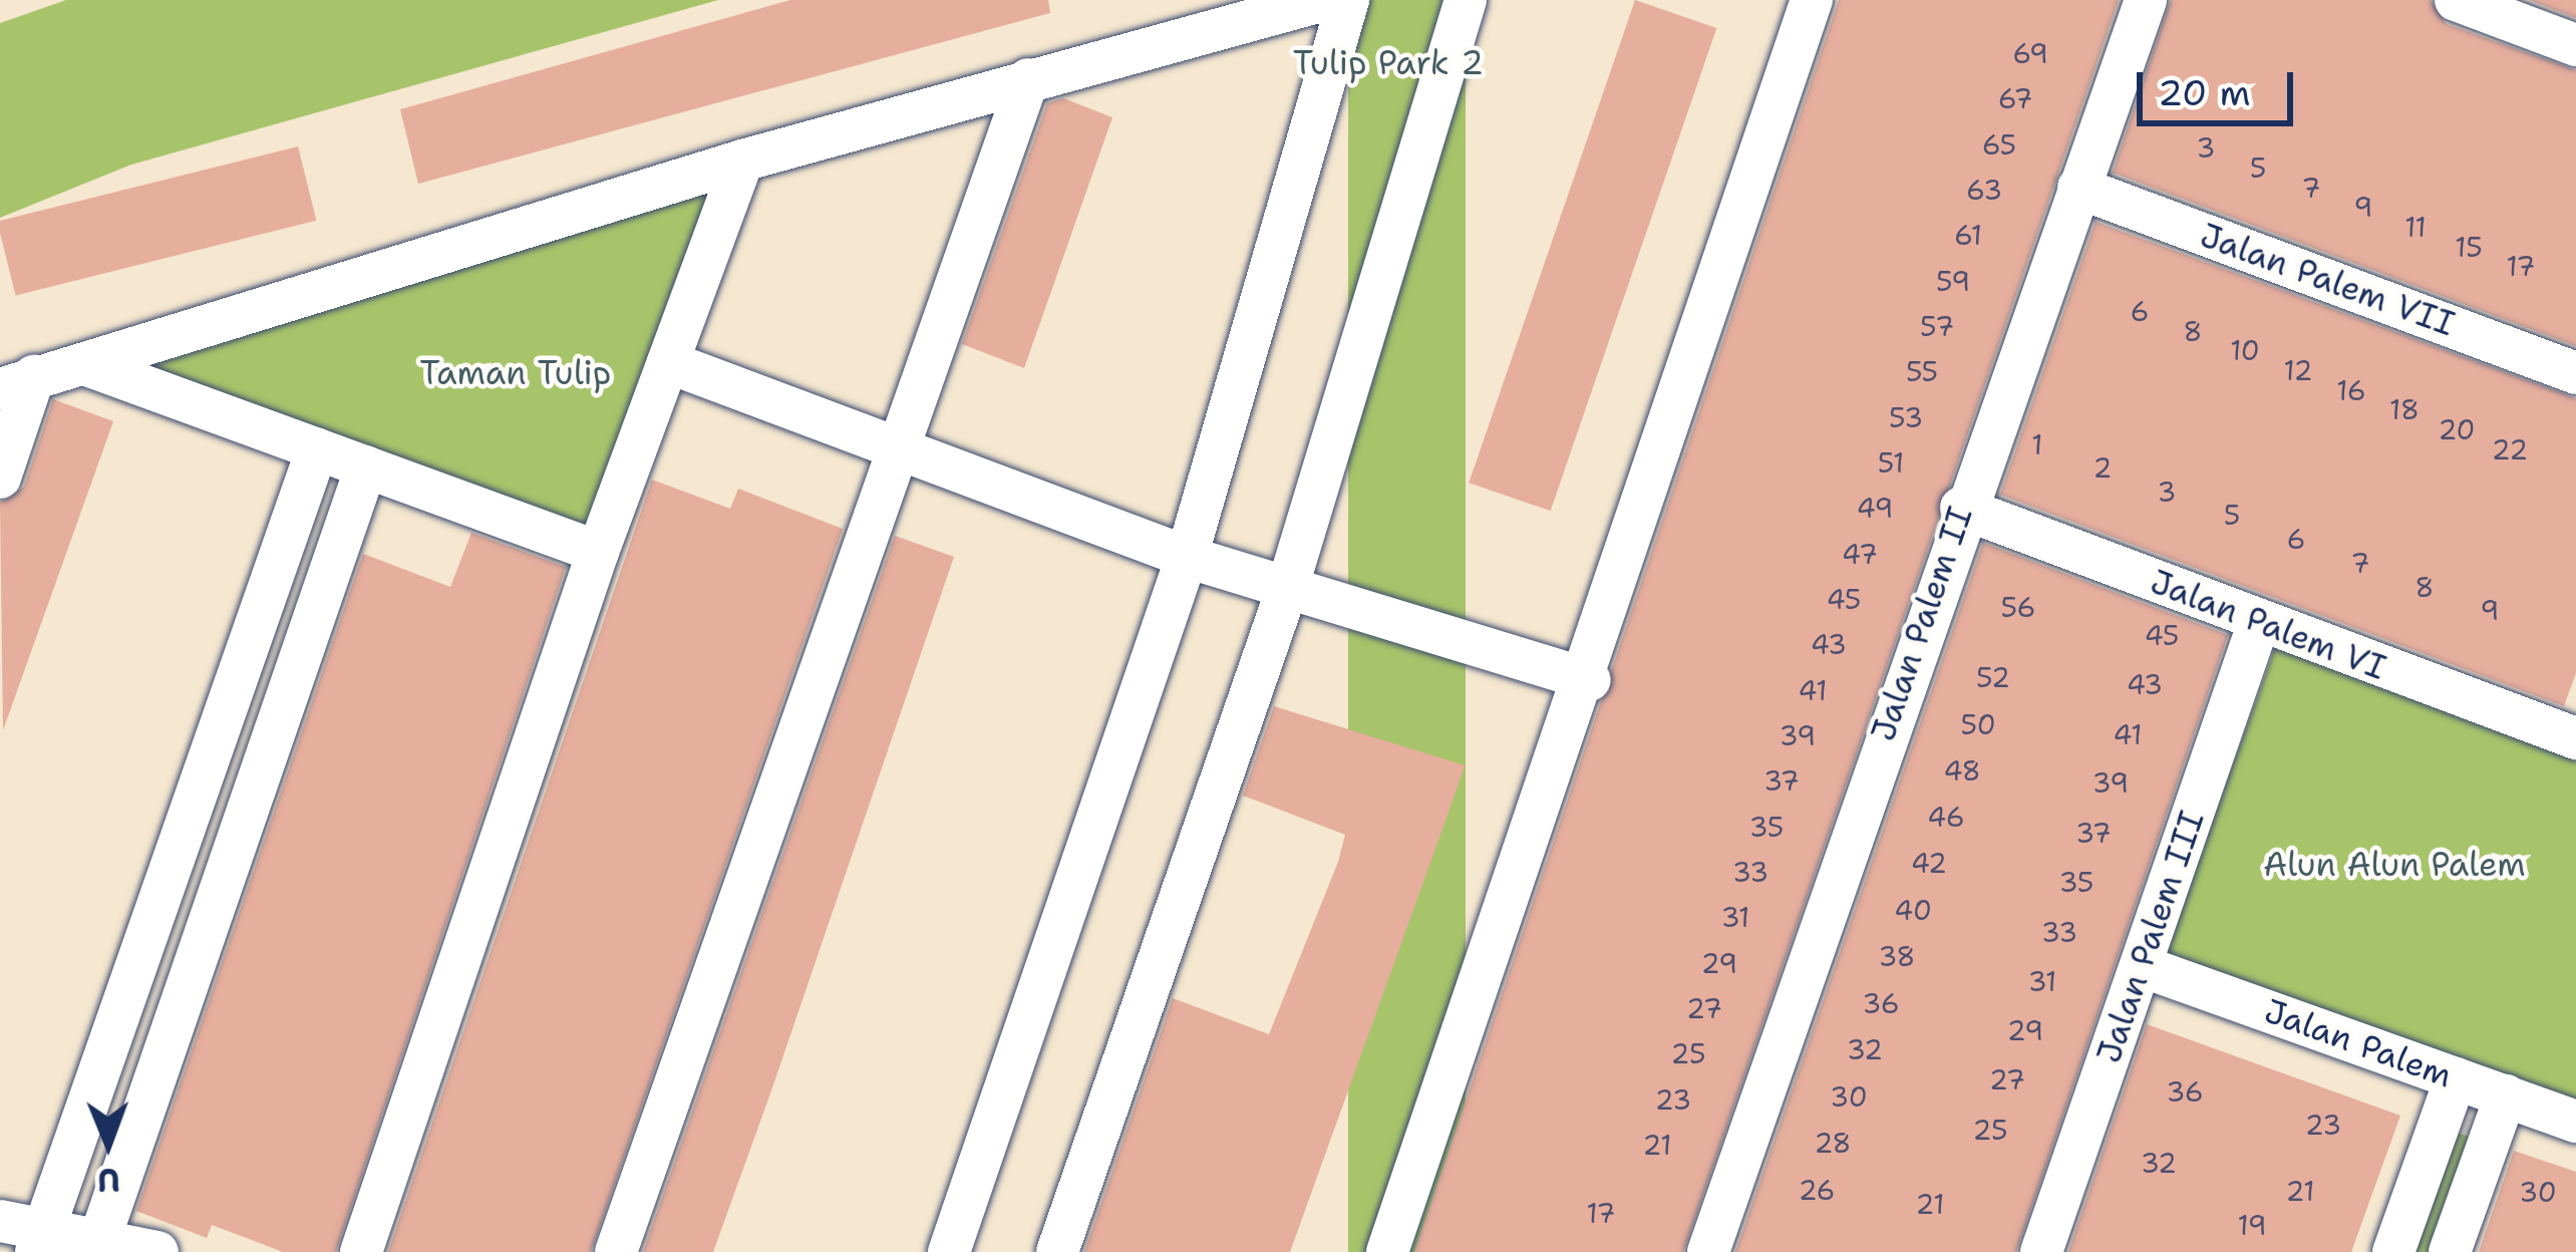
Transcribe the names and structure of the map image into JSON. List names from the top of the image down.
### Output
{
  "streets": {
    "street": [
      "Jalan Palem VII",
      "Jalan Palem II",
      "Jalan Palem VI",
      "Jalan Palem III",
      "Jalan Palem"
    ]
  },
  "crossings": [
    ["Jalan Palem VII", "Jalan Palem II"],
    ["Jalan Palem II", "Jalan Palem VI"],
    ["Jalan Palem VI", "Jalan Palem III"],
    ["Jalan Palem III", "Jalan Palem"]
  ],
  "parks": ["Tulip Park 2", "Taman Tulip", "Alun Alun Palem"],
  "house_numbers": [
    "69",
    "67",
    "65",
    "3",
    "5",
    "7",
    "63",
    "9",
    "11",
    "61",
    "15",
    "17",
    "59",
    "6",
    "57",
    "8",
    "10",
    "12",
    "55",
    "16",
    "18",
    "53",
    "20",
    "1",
    "22",
    "51",
    "2",
    "3",
    "49",
    "5",
    "6",
    "47",
    "7",
    "8",
    "45",
    "56",
    "9",
    "45",
    "43",
    "52",
    "43",
    "41",
    "50",
    "41",
    "39",
    "48",
    "37",
    "39",
    "46",
    "35",
    "37",
    "42",
    "33",
    "35",
    "40",
    "31",
    "33",
    "38",
    "29",
    "31",
    "36",
    "27",
    "29",
    "32",
    "25",
    "27",
    "36",
    "30",
    "23",
    "23",
    "25",
    "28",
    "21",
    "32",
    "26",
    "21",
    "30",
    "21",
    "17",
    "19"
  ],
  "scale_bar": "20 m",
  "north": "bottom"
}
